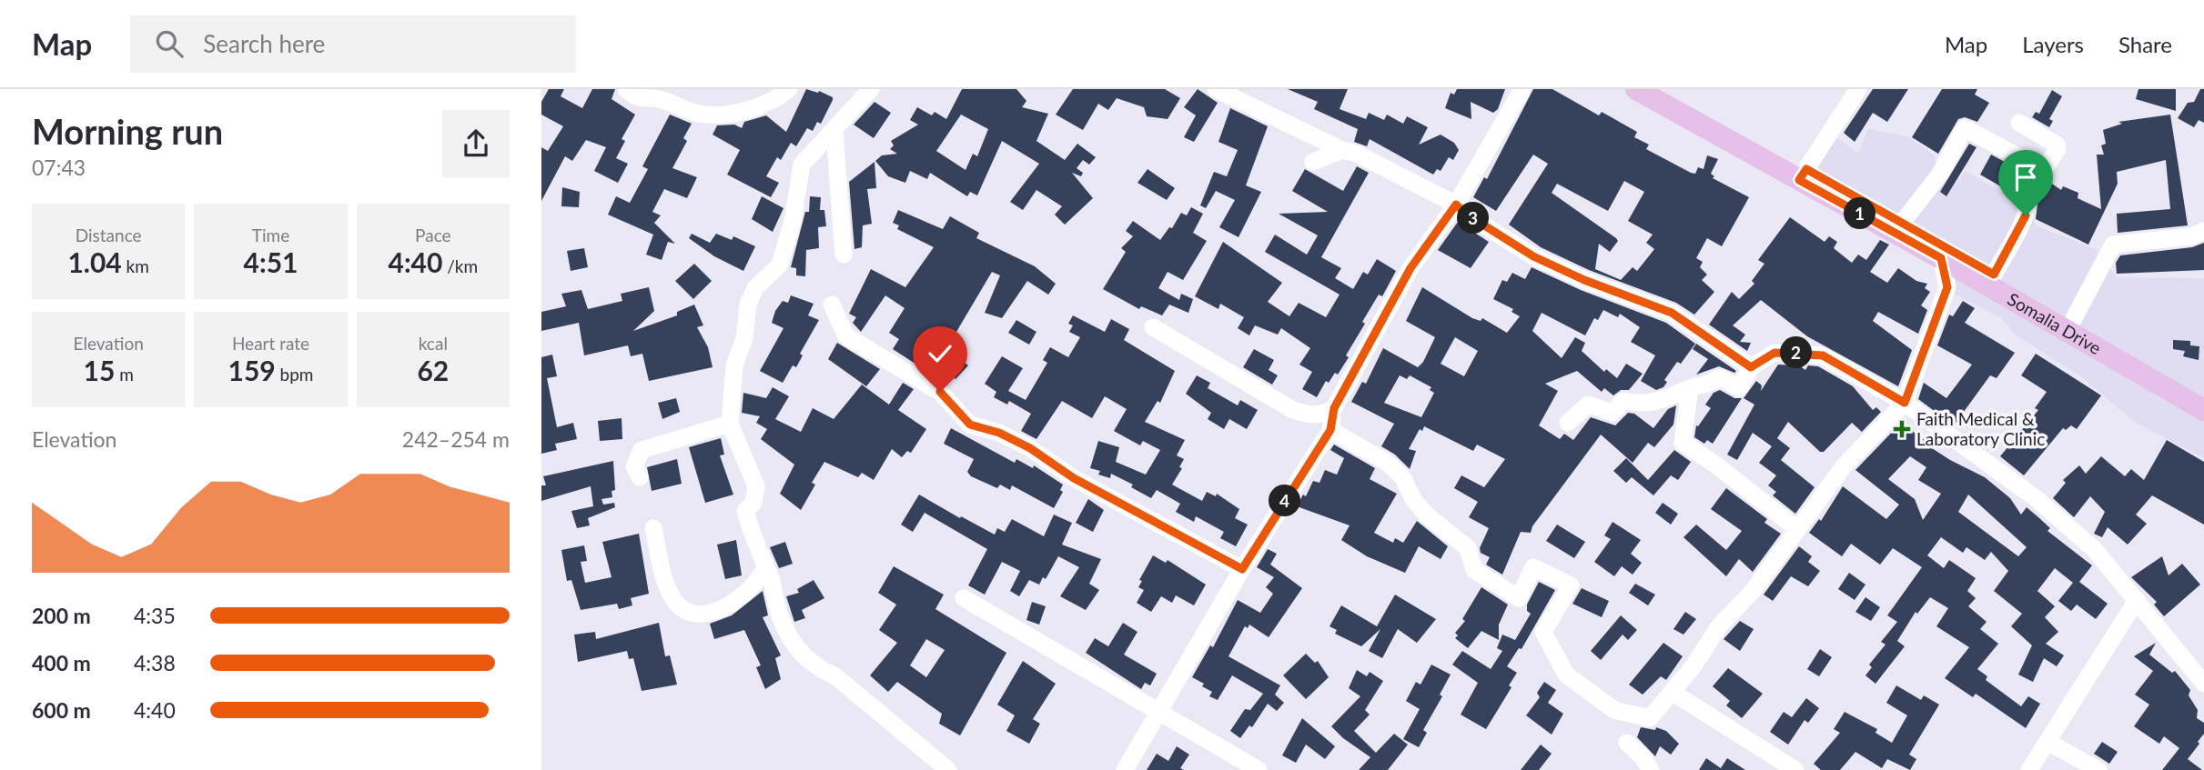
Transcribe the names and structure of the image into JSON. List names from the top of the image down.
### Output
{
  "streets": {
    "main road": ["Somalia Drive"]
  },
  "places": {
    "health": ["Faith Medical & Laboratory Clinic"]
  },
  "page": {
    "header": "Map",
    "search": "Search here",
    "nav": ["Map", "Layers", "Share"],
    "heading": ["Morning run", "07:43"],
    "stats": [
      ["Distance", "1.04 km"],
      ["Time", "4:51"],
      ["Pace", "4:40 /km"],
      ["Elevation", "15 m"],
      ["Heart rate", "159 bpm"],
      ["kcal", "62"]
    ],
    "pins": [
      "1",
      "3",
      "2",
      "4"
    ],
    "chart": ["Elevation", "242–254 m"],
    "list": [
      {
        "name": "200 m",
        "note": "4:35"
      },
      {
        "name": "400 m",
        "note": "4:38"
      },
      {
        "name": "600 m",
        "note": "4:40"
      }
    ]
  }
}
